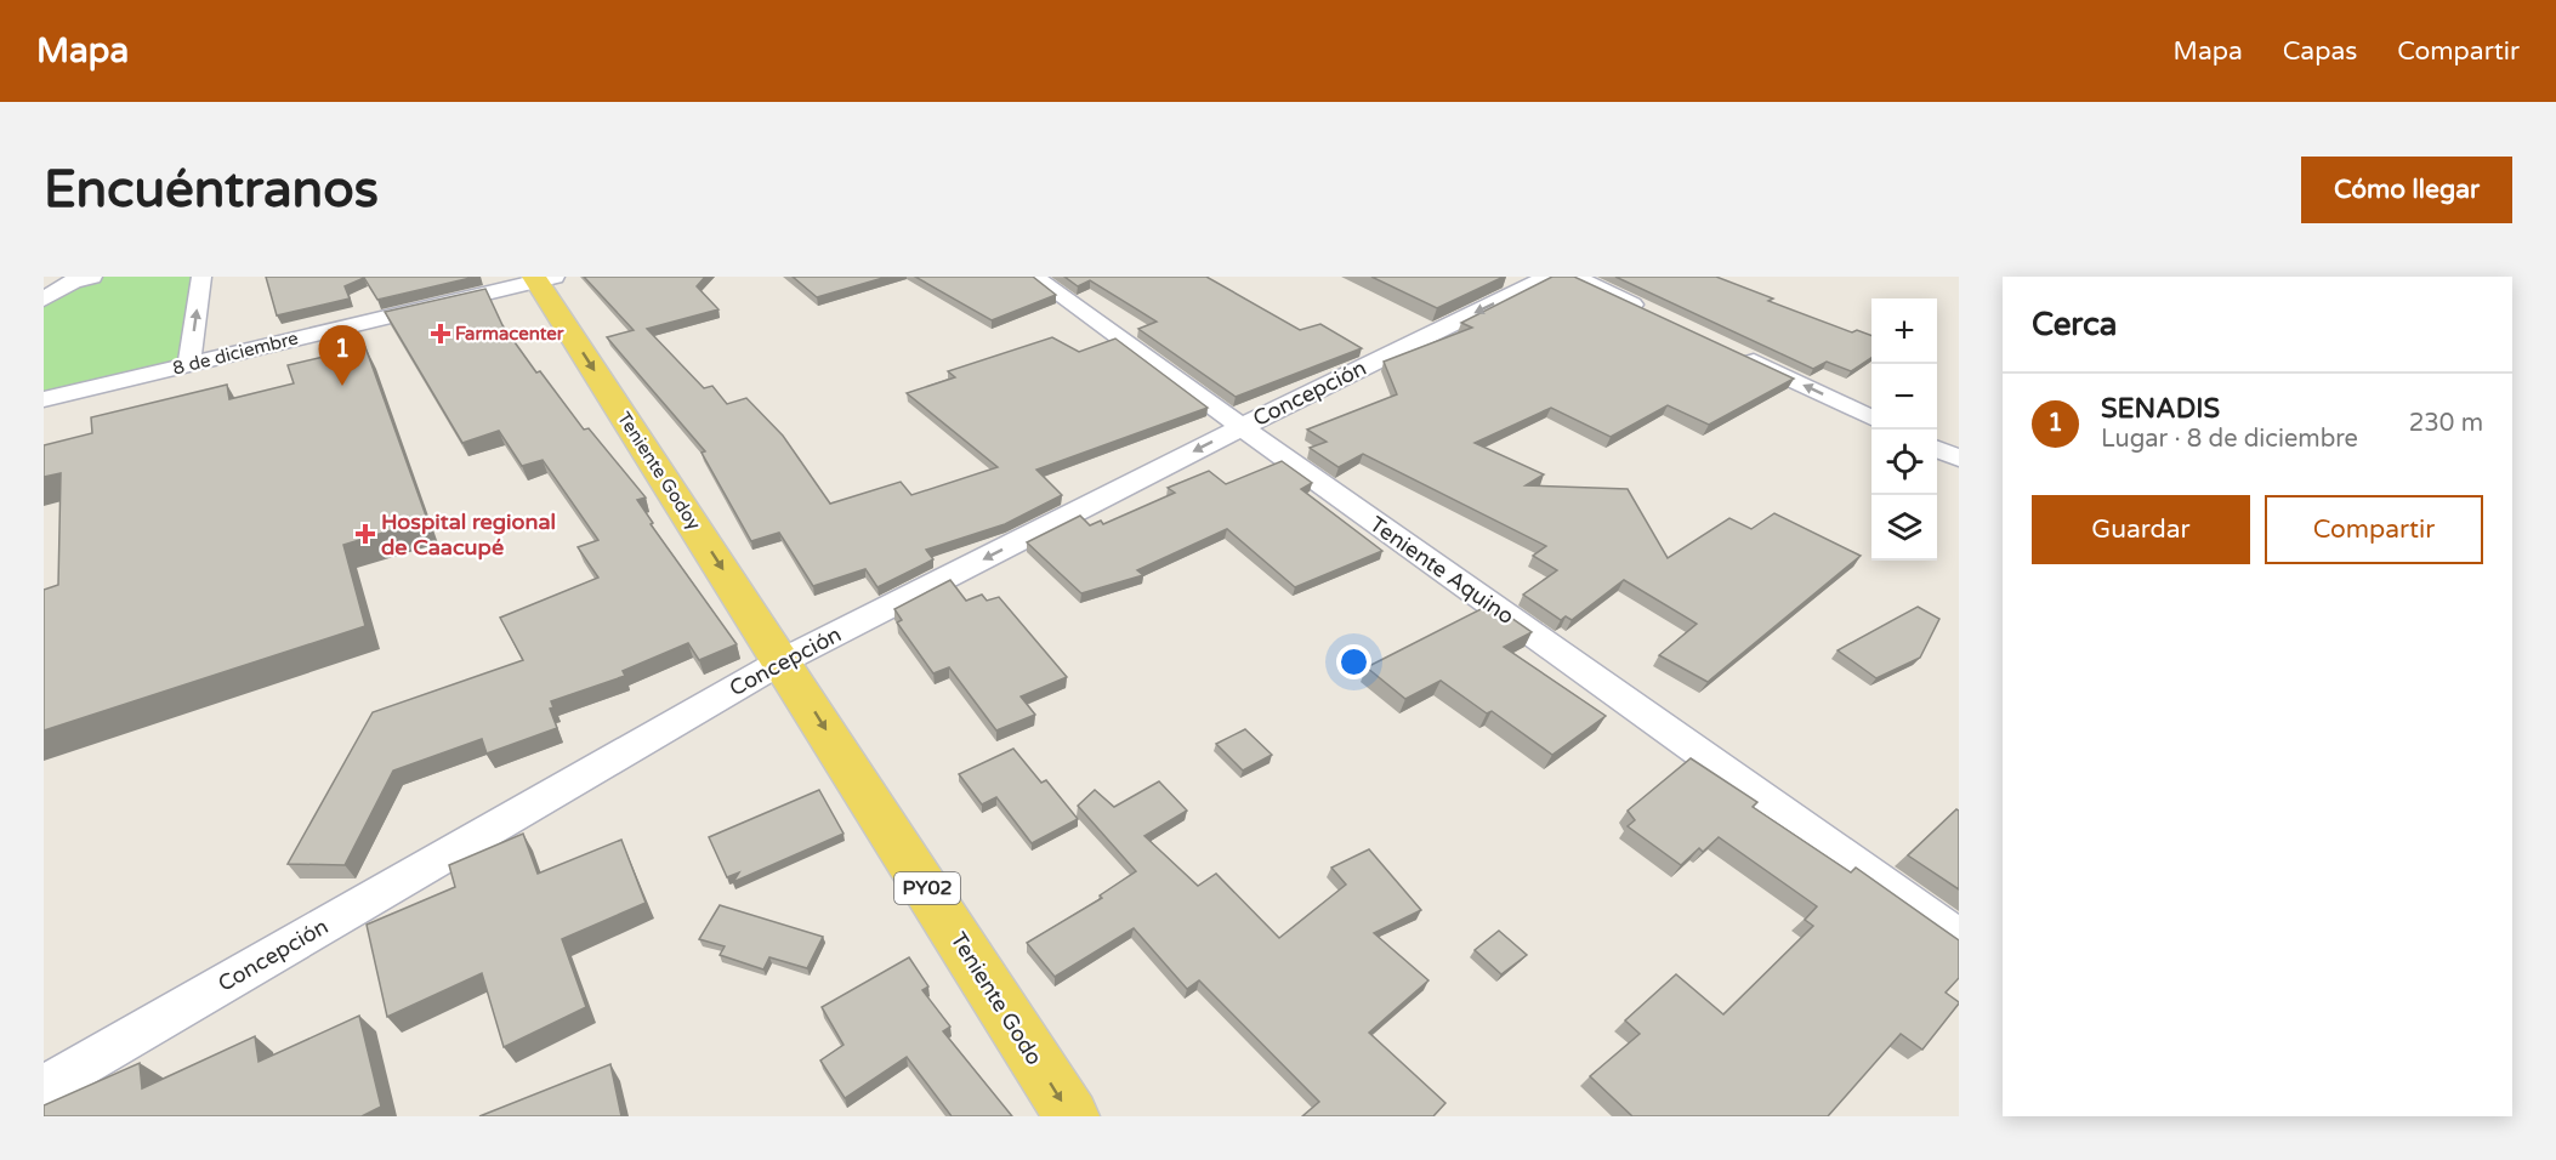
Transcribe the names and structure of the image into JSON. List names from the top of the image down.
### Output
{
  "streets": {
    "main road": ["Teniente Godoy", "PY02", "Teniente Godo"],
    "street": ["8 de diciembre", "Concepción", "Teniente Aquino"]
  },
  "crossings": [
    ["8 de diciembre", "Teniente Godoy"],
    ["Concepción", "Teniente Godoy"],
    ["Concepción", "Teniente Aquino"],
    ["Concepción", "Teniente Godo"],
    ["Teniente Godoy", "Teniente Godo"]
  ],
  "one_way": ["Concepción", "Teniente Godoy", "Teniente Godo"],
  "places": {
    "health": ["Farmacenter", "Hospital regional de Caacupé"]
  },
  "page": {
    "header": "Mapa",
    "nav": ["Mapa", "Capas", "Compartir"],
    "buttons": [
      "Cómo llegar",
      ["Guardar", "Compartir"]
    ],
    "title": "Encuéntranos",
    "heading": "Cerca",
    "map_buttons": ["+", "−"],
    "pins": "1",
    "list": [
      {
        "mark": "1",
        "name": "SENADIS",
        "note": "Lugar · 8 de diciembre",
        "value": "230 m"
      }
    ]
  }
}
